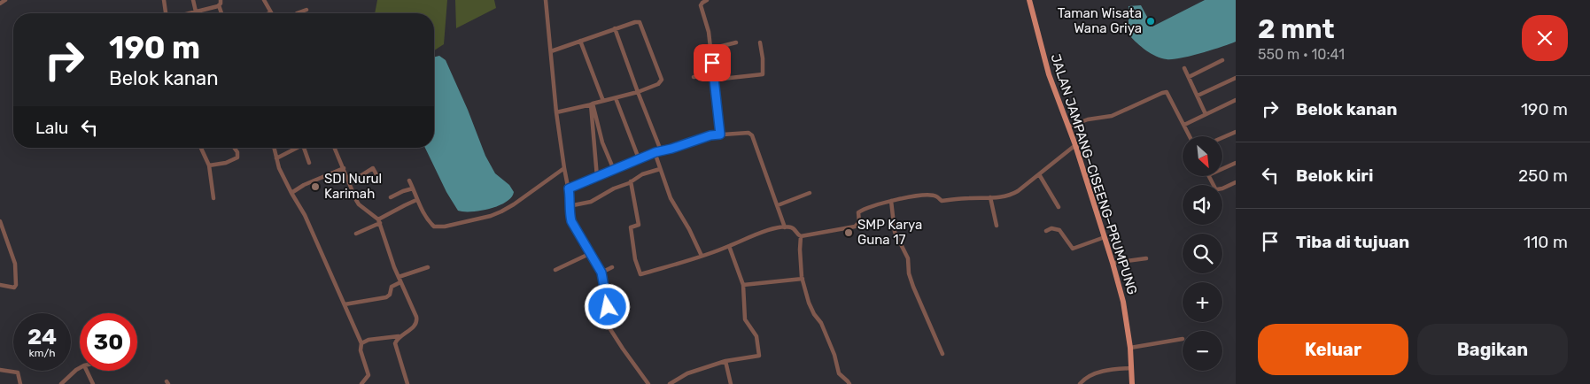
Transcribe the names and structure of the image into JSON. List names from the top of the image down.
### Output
{
  "streets": {
    "main road": ["JALAN JAMPANG–CISEENG–PRUMPUNG"]
  },
  "places": ["Taman Wisata Wana Griya", "SDI Nurul Karimah", "SMP Karya Guna 17"],
  "north": "bottom right",
  "page": {
    "heading": ["2 mnt", "550 m · 10:41"],
    "turn": ["190 m", "Belok kanan"],
    "list": [
      {
        "name": "Belok kanan",
        "value": "190 m"
      },
      {
        "name": "Belok kiri",
        "value": "250 m"
      },
      {
        "name": "Tiba di tujuan",
        "value": "110 m"
      }
    ],
    "then": "Lalu",
    "map_buttons": ["+", "−"],
    "speed": "24 km/h",
    "limit": "30",
    "buttons": ["Keluar", "Bagikan"]
  }
}
